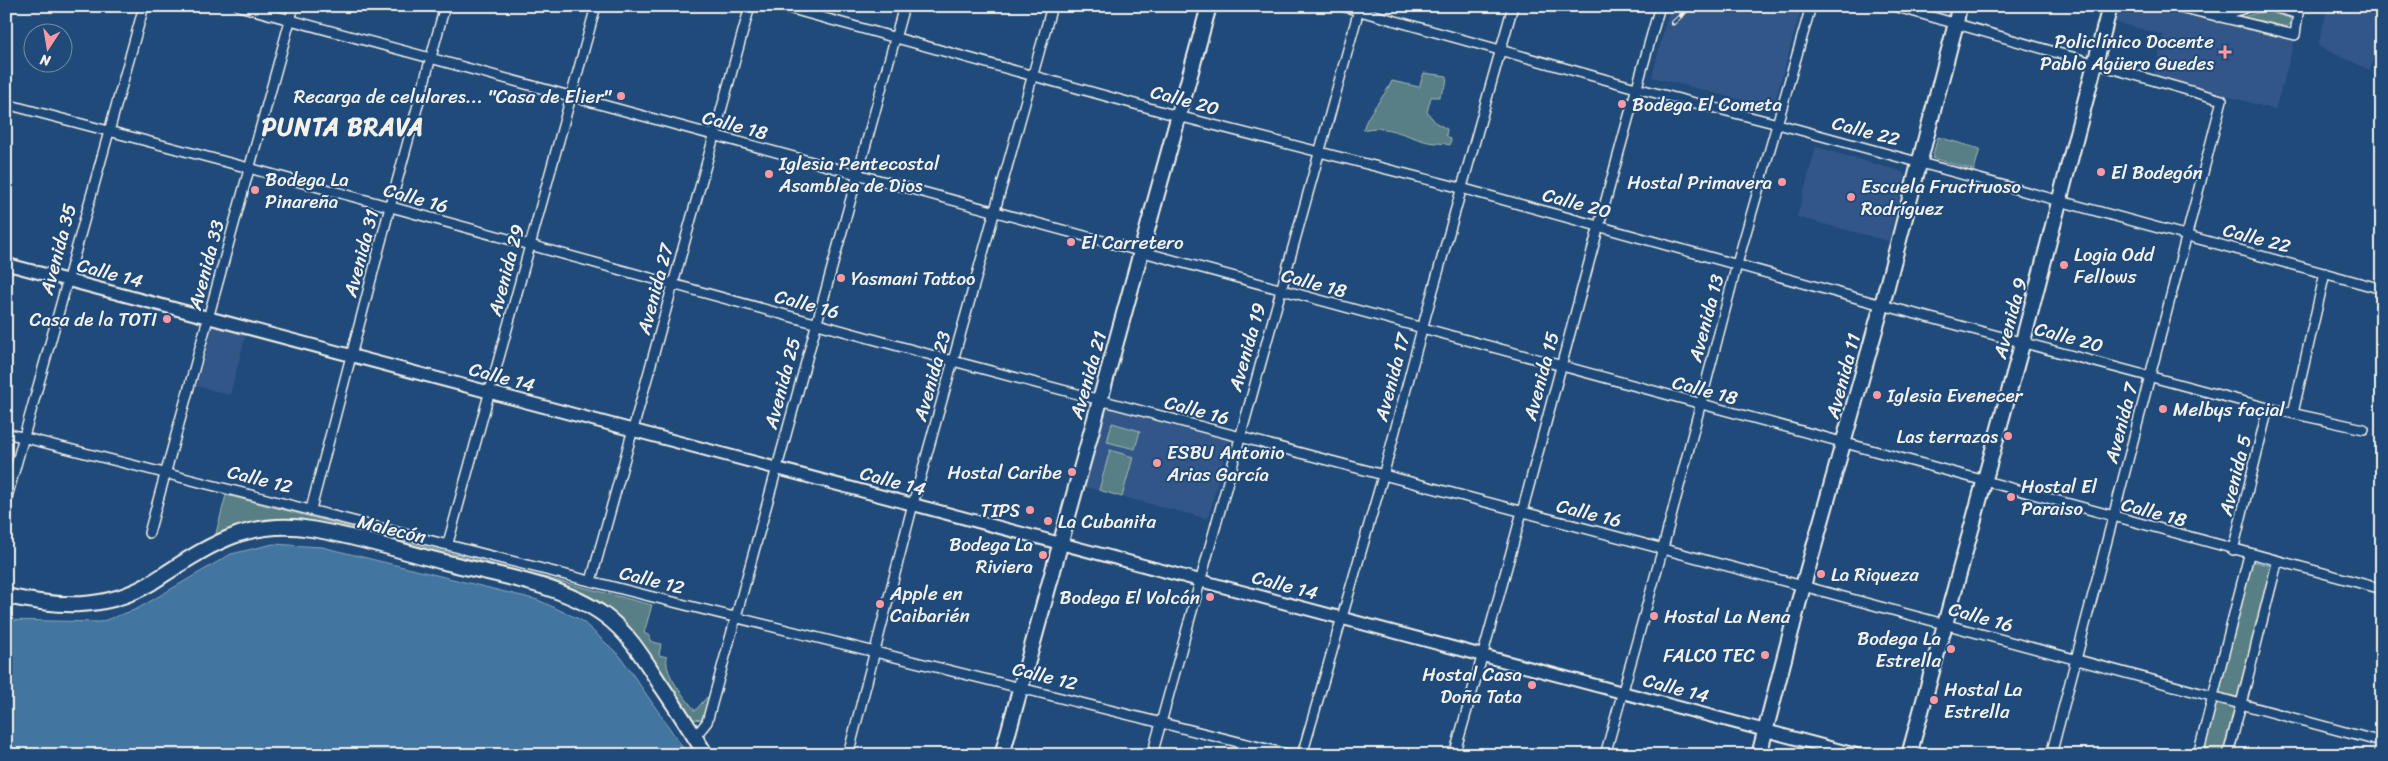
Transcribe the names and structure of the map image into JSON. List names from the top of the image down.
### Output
{
  "streets": {
    "main road": [
      "Avenida 9",
      "Avenida 21",
      "Avenida 11",
      "Malecón"
    ],
    "street": [
      "Calle 20",
      "Calle 18",
      "Calle 22",
      "Calle 16",
      "Avenida 35",
      "Avenida 31",
      "Avenida 33",
      "Avenida 29",
      "Calle 14",
      "Avenida 27",
      "Avenida 13",
      "Avenida 19",
      "Avenida 23",
      "Avenida 15",
      "Avenida 17",
      "Avenida 25",
      "Avenida 7",
      "Avenida 5",
      "Calle 12"
    ]
  },
  "crossings": [
    ["Calle 20", "Avenida 13"],
    ["Calle 20", "Avenida 9"],
    ["Calle 20", "Avenida 19"],
    ["Calle 20", "Avenida 21"],
    ["Calle 20", "Avenida 23"],
    ["Calle 20", "Avenida 15"],
    ["Calle 20", "Avenida 11"],
    ["Calle 20", "Avenida 17"],
    ["Calle 20", "Avenida 25"],
    ["Calle 20", "Avenida 7"],
    ["Calle 20", "Avenida 5"],
    ["Calle 18", "Avenida 31"],
    ["Calle 18", "Avenida 33"],
    ["Calle 18", "Avenida 29"],
    ["Calle 18", "Avenida 27"],
    ["Calle 18", "Avenida 13"],
    ["Calle 18", "Avenida 9"],
    ["Calle 18", "Avenida 19"],
    ["Calle 18", "Avenida 21"],
    ["Calle 18", "Avenida 23"],
    ["Calle 18", "Avenida 15"],
    ["Calle 18", "Avenida 11"],
    ["Calle 18", "Avenida 17"],
    ["Calle 18", "Avenida 25"],
    ["Calle 18", "Avenida 7"],
    ["Calle 18", "Avenida 5"],
    ["Calle 22", "Avenida 13"],
    ["Calle 22", "Avenida 9"],
    ["Calle 22", "Avenida 19"],
    ["Calle 22", "Avenida 15"],
    ["Calle 22", "Avenida 11"],
    ["Calle 22", "Avenida 17"],
    ["Calle 22", "Avenida 7"],
    ["Calle 16", "Avenida 35"],
    ["Calle 16", "Avenida 31"],
    ["Calle 16", "Avenida 33"],
    ["Calle 16", "Avenida 29"],
    ["Calle 16", "Avenida 27"],
    ["Calle 16", "Avenida 13"],
    ["Calle 16", "Avenida 9"],
    ["Calle 16", "Avenida 19"],
    ["Calle 16", "Avenida 21"],
    ["Calle 16", "Avenida 23"],
    ["Calle 16", "Avenida 15"],
    ["Calle 16", "Avenida 11"],
    ["Calle 16", "Avenida 17"],
    ["Calle 16", "Avenida 25"],
    ["Calle 16", "Avenida 7"],
    ["Avenida 35", "Calle 14"],
    ["Avenida 35", "Calle 12"],
    ["Avenida 31", "Calle 14"],
    ["Avenida 31", "Calle 12"],
    ["Avenida 33", "Calle 14"],
    ["Avenida 33", "Calle 12"],
    ["Avenida 29", "Calle 14"],
    ["Avenida 29", "Calle 12"],
    ["Calle 14", "Avenida 27"],
    ["Calle 14", "Avenida 13"],
    ["Calle 14", "Avenida 19"],
    ["Calle 14", "Avenida 21"],
    ["Calle 14", "Avenida 23"],
    ["Calle 14", "Avenida 15"],
    ["Calle 14", "Avenida 11"],
    ["Calle 14", "Avenida 17"],
    ["Calle 14", "Avenida 25"],
    ["Avenida 27", "Calle 12"],
    ["Avenida 9", "Avenida 7"],
    ["Avenida 19", "Calle 12"],
    ["Avenida 21", "Calle 12"],
    ["Avenida 23", "Calle 12"],
    ["Avenida 25", "Calle 12"],
    ["Avenida 25", "Malecón"]
  ],
  "districts": ["PUNTA BRAVA"],
  "places": {
    "health": ["Policlínico Docente Pablo Agüero Guedes"],
    "other": [
      "Recarga de celulares... \"Casa de Elier\"",
      "Bodega El Cometa",
      "El Bodegón",
      "Iglesia Pentecostal Asamblea de Dios",
      "Hostal Primavera",
      "Bodega La Pinareña",
      "Escuela Fructruoso Rodríguez",
      "El Carretero",
      "Logia Odd Fellows",
      "Yasmani Tattoo",
      "Casa de la TOTI",
      "Iglesia Evenecer",
      "Melbys facial",
      "Las terrazas",
      "ESBU Antonio Arias García",
      "Hostal Caribe",
      "Hostal El Paraiso",
      "TIPS",
      "La Cubanita",
      "Bodega La Riviera",
      "La Riqueza",
      "Bodega El Volcán",
      "Apple en Caibarién",
      "Hostal La Nena",
      "Bodega La Estrella",
      "FALCO TEC",
      "Hostal Casa Doña Tata",
      "Hostal La Estrella"
    ]
  },
  "north": "bottom"
}
